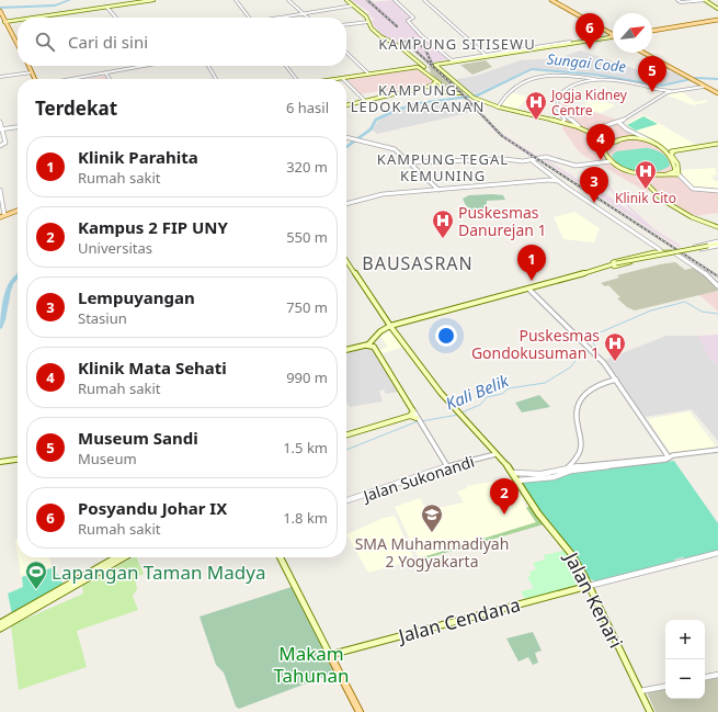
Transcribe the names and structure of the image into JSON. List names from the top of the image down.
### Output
{
  "streets": {
    "main road": ["Jalan Kenari", "Jalan Cendana"],
    "street": ["Jalan Sukonandi"]
  },
  "crossings": [
    ["Jalan Sukonandi", "Jalan Kenari"],
    ["Jalan Kenari", "Jalan Cendana"]
  ],
  "districts": [
    "KAMPUNG SITISEWU",
    "KAMPUNG LEDOK MACANAN",
    "KAMPUNG TEGAL KEMUNING",
    "BAUSASRAN"
  ],
  "water": ["Sungai Code", "Kali Belik"],
  "parks": ["Makam Tahunan"],
  "places": {
    "hospital": [
      "Jogja Kidney Centre",
      "Klinik Cito",
      "Puskesmas Danurejan 1",
      "Puskesmas Gondokusuman 1"
    ],
    "school or university": ["SMA Muhammadiyah 2 Yogyakarta"],
    "sports": ["Lapangan Taman Madya"]
  },
  "north": "top right",
  "page": {
    "pins": [
      "6",
      "5",
      "4",
      "3",
      "1",
      "2"
    ],
    "search": "Cari di sini",
    "heading": ["Terdekat", "6 hasil"],
    "list": [
      {
        "mark": "1",
        "name": "Klinik Parahita",
        "note": "Rumah sakit",
        "value": "320 m"
      },
      {
        "mark": "2",
        "name": "Kampus 2 FIP UNY",
        "note": "Universitas",
        "value": "550 m"
      },
      {
        "mark": "3",
        "name": "Lempuyangan",
        "note": "Stasiun",
        "value": "750 m"
      },
      {
        "mark": "4",
        "name": "Klinik Mata Sehati",
        "note": "Rumah sakit",
        "value": "990 m"
      },
      {
        "mark": "5",
        "name": "Museum Sandi",
        "note": "Museum",
        "value": "1.5 km"
      },
      {
        "mark": "6",
        "name": "Posyandu Johar IX",
        "note": "Rumah sakit",
        "value": "1.8 km"
      }
    ],
    "map_buttons": ["+", "−"]
  }
}
